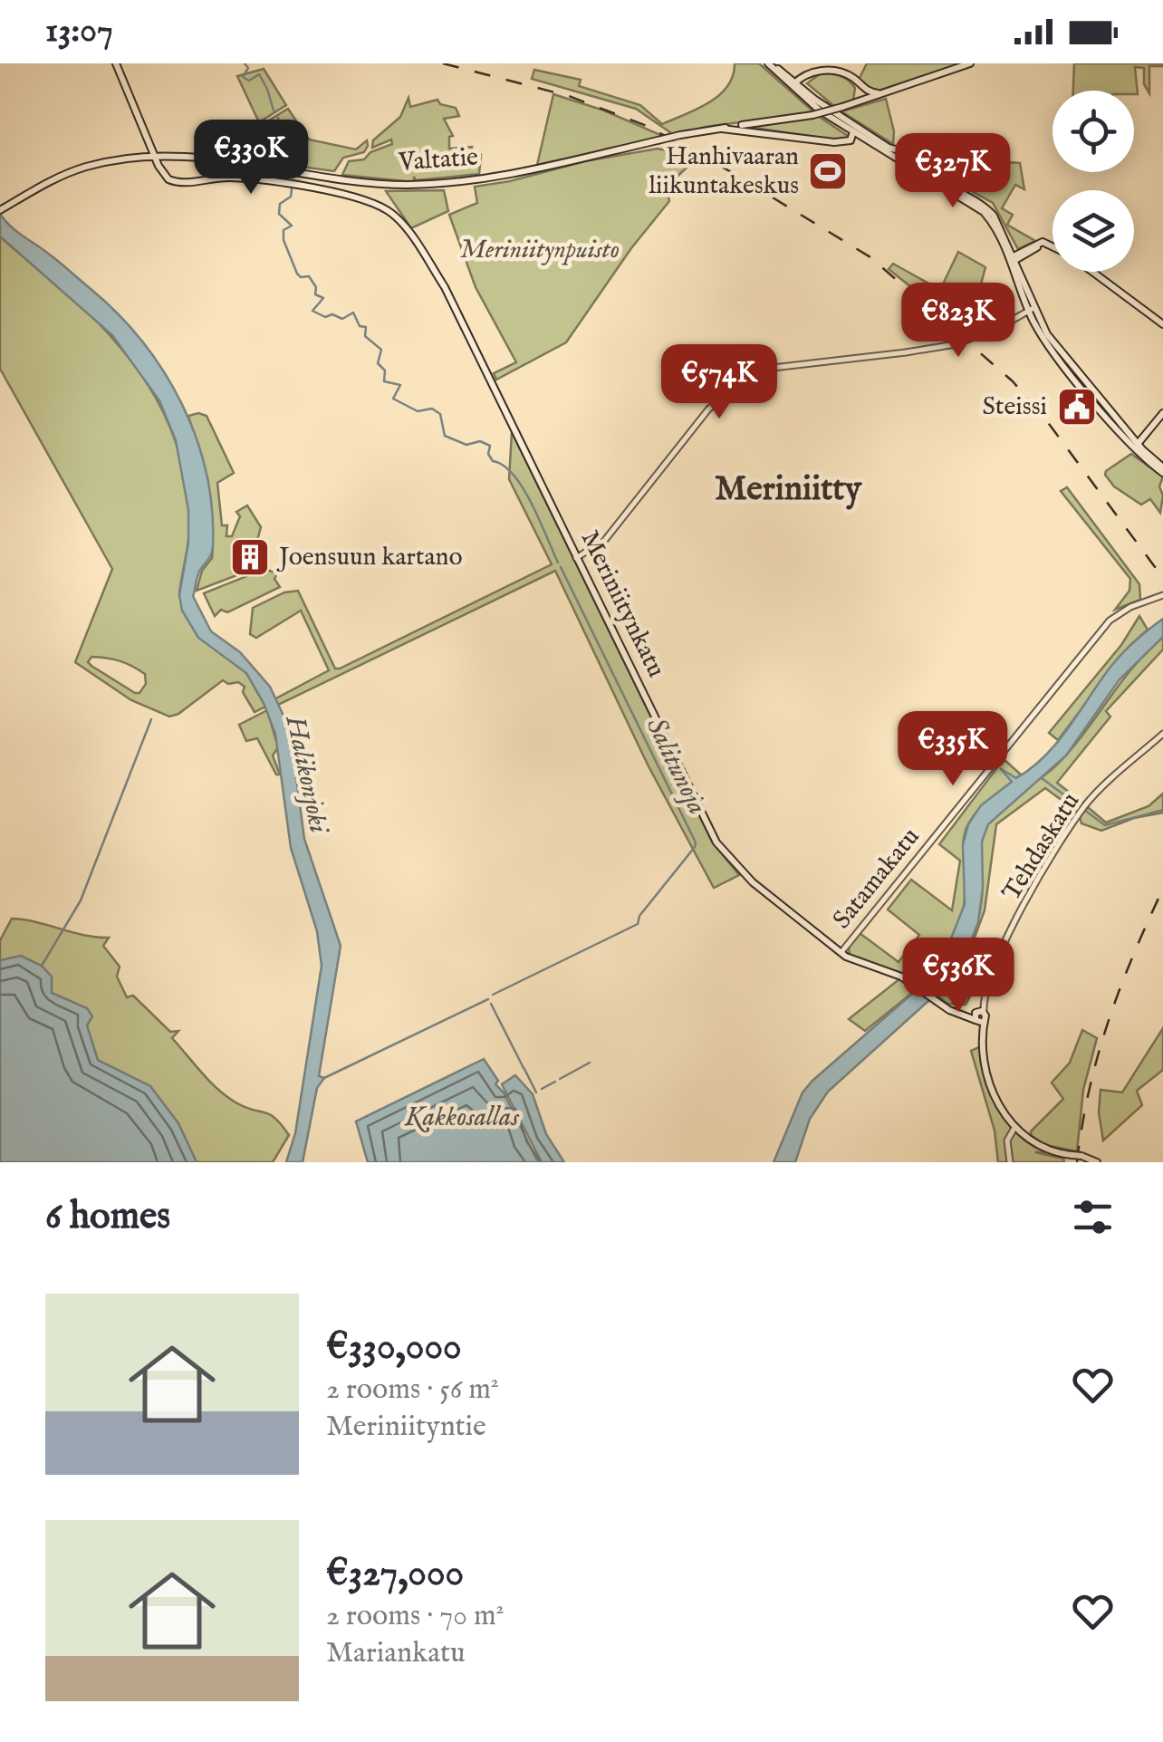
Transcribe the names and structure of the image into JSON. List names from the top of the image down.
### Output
{
  "streets": {
    "main road": ["Valtatie", "Meriniitynkatu"],
    "street": ["Tehdaskatu", "Satamakatu"]
  },
  "crossings": [
    ["Valtatie", "Meriniitynkatu"],
    ["Meriniitynkatu", "Tehdaskatu"],
    ["Meriniitynkatu", "Satamakatu"]
  ],
  "districts": ["Meriniitty"],
  "water": ["Salitunoja", "Halikonjoki", "Kakkosallas"],
  "parks": ["Meriniitynpuisto"],
  "places": {
    "sports": ["Hanhivaaran liikuntakeskus"],
    "public building": ["Steissi"],
    "building": ["Joensuun kartano"]
  },
  "page": {
    "status": "13:07",
    "price": [
      "€330K",
      "€327K",
      "€823K",
      "€574K",
      "€335K",
      "€536K"
    ],
    "heading": "6 homes",
    "list": [
      {
        "name": "€330,000",
        "note": "2 rooms · 56 m² · Meriniityntie"
      },
      {
        "name": "€327,000",
        "note": "2 rooms · 70 m² · Mariankatu"
      }
    ]
  }
}
